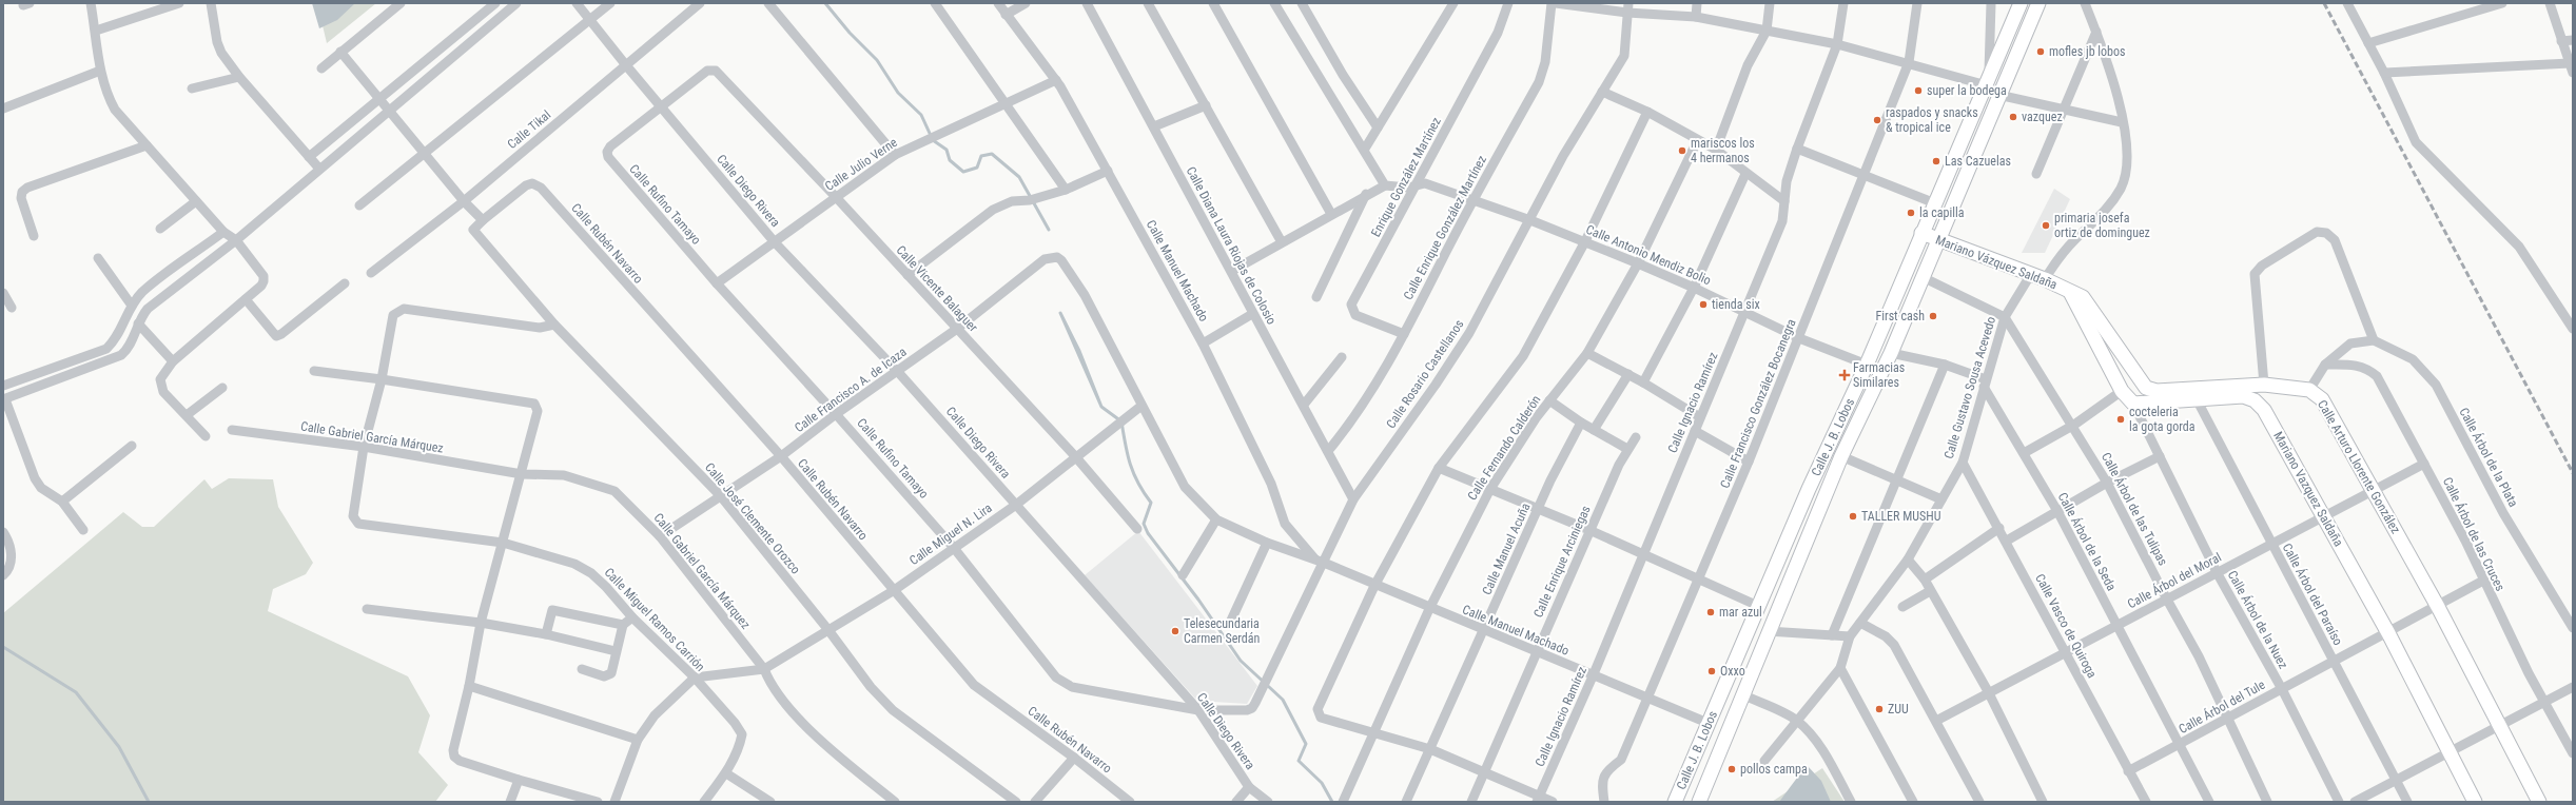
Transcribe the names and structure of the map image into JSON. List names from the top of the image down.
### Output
{
  "streets": {
    "main road": [
      "Mariano Vázquez Saldaña",
      "Calle J. B. Lobos",
      "Calle Arturo Llorente González",
      "Mariano Vazquez Saldaña"
    ],
    "street": [
      "Calle Tikal",
      "Calle Julio Verne",
      "Enrique González Martínez",
      "Calle Diego Rivera",
      "Calle Rufino Tamayo",
      "Calle Enrique González Martínez",
      "Calle Rubén Navarro",
      "Calle Diana Laura Riojas de Colosio",
      "Calle Antonio Mendiz Bolio",
      "Calle Manuel Machado",
      "Calle Vicente Balaguer",
      "Calle Rosario Castellanos",
      "Calle Gustavo Sousa Acevedo",
      "Calle Francisco A. de Icaza",
      "Calle Ignacio Ramírez",
      "Calle Francisco González Bocanegra",
      "Calle Gabriel García Márquez",
      "Calle Fernando Calderón",
      "Calle Árbol de la Plata",
      "Calle Árbol de las Tulipas",
      "Calle José Clemente Orozco",
      "Calle Miguel N. Lira",
      "Calle Árbol de las Cruces",
      "Calle Árbol de la Seda",
      "Calle Manuel Acuña",
      "Calle Enrique Arciniegas",
      "Calle Árbol del Moral",
      "Calle Árbol del Paraíso",
      "Calle Miguel Ramos Carrión",
      "Calle Árbol de la Nuez",
      "Calle Vasco de Quiroga",
      "Calle Árbol del Tule"
    ]
  },
  "crossings": [
    ["Calle Tikal", "Calle Diego Rivera"],
    ["Calle Julio Verne", "Calle Diego Rivera"],
    ["Calle Julio Verne", "Calle Rufino Tamayo"],
    ["Calle Julio Verne", "Calle Manuel Machado"],
    ["Calle Julio Verne", "Calle Vicente Balaguer"],
    ["Enrique González Martínez", "Calle Enrique González Martínez"],
    ["Enrique González Martínez", "Calle Antonio Mendiz Bolio"],
    ["Calle Diego Rivera", "Calle Rufino Tamayo"],
    ["Calle Diego Rivera", "Calle Vicente Balaguer"],
    ["Calle Diego Rivera", "Calle Rosario Castellanos"],
    ["Calle Diego Rivera", "Calle Francisco A. de Icaza"],
    ["Calle Diego Rivera", "Calle Miguel N. Lira"],
    ["Calle Rufino Tamayo", "Calle Vicente Balaguer"],
    ["Calle Rufino Tamayo", "Calle Rosario Castellanos"],
    ["Calle Rufino Tamayo", "Calle Francisco A. de Icaza"],
    ["Calle Rufino Tamayo", "Calle Miguel N. Lira"],
    ["Calle Enrique González Martínez", "Calle Diana Laura Riojas de Colosio"],
    ["Calle Enrique González Martínez", "Calle Antonio Mendiz Bolio"],
    ["Calle Rubén Navarro", "Calle Francisco A. de Icaza"],
    ["Calle Rubén Navarro", "Calle José Clemente Orozco"],
    ["Calle Rubén Navarro", "Calle Miguel N. Lira"],
    ["Calle Diana Laura Riojas de Colosio", "Calle Rosario Castellanos"],
    ["Calle Antonio Mendiz Bolio", "Calle Rosario Castellanos"],
    ["Calle Antonio Mendiz Bolio", "Calle Ignacio Ramírez"],
    ["Calle Antonio Mendiz Bolio", "Calle Francisco González Bocanegra"],
    ["Calle Antonio Mendiz Bolio", "Calle J. B. Lobos"],
    ["Calle Antonio Mendiz Bolio", "Calle Fernando Calderón"],
    ["Mariano Vázquez Saldaña", "Calle Gustavo Sousa Acevedo"],
    ["Mariano Vázquez Saldaña", "Calle J. B. Lobos"],
    ["Mariano Vázquez Saldaña", "Calle Arturo Llorente González"],
    ["Calle Manuel Machado", "Calle Rosario Castellanos"],
    ["Calle Manuel Machado", "Calle Francisco A. de Icaza"],
    ["Calle Manuel Machado", "Calle Ignacio Ramírez"],
    ["Calle Manuel Machado", "Calle Francisco González Bocanegra"],
    ["Calle Manuel Machado", "Calle J. B. Lobos"],
    ["Calle Manuel Machado", "Calle Fernando Calderón"],
    ["Calle Manuel Machado", "Calle Miguel N. Lira"],
    ["Calle Manuel Machado", "Calle Manuel Acuña"],
    ["Calle Manuel Machado", "Calle Enrique Arciniegas"],
    ["Calle Vicente Balaguer", "Calle Francisco A. de Icaza"],
    ["Calle Vicente Balaguer", "Calle Miguel N. Lira"],
    ["Calle Gustavo Sousa Acevedo", "Calle Árbol de las Tulipas"],
    ["Calle Gustavo Sousa Acevedo", "Calle Árbol de la Seda"],
    ["Calle Gustavo Sousa Acevedo", "Calle Vasco de Quiroga"],
    ["Calle Francisco A. de Icaza", "Calle Gabriel García Márquez"],
    ["Calle Francisco A. de Icaza", "Calle José Clemente Orozco"],
    ["Calle Gabriel García Márquez", "Calle Miguel N. Lira"],
    ["Calle Gabriel García Márquez", "Calle Miguel Ramos Carrión"],
    ["Calle Arturo Llorente González", "Calle Árbol del Moral"],
    ["Calle Arturo Llorente González", "Calle Árbol del Tule"],
    ["Mariano Vazquez Saldaña", "Calle Árbol del Moral"],
    ["Mariano Vazquez Saldaña", "Calle Árbol del Paraíso"],
    ["Mariano Vazquez Saldaña", "Calle Árbol de la Nuez"],
    ["Mariano Vazquez Saldaña", "Calle Árbol del Tule"],
    ["Calle Árbol de las Tulipas", "Calle Árbol del Moral"],
    ["Calle Árbol de las Tulipas", "Calle Árbol del Tule"],
    ["Calle José Clemente Orozco", "Calle Miguel N. Lira"],
    ["Calle Árbol de las Cruces", "Calle Árbol del Moral"],
    ["Calle Árbol de las Cruces", "Calle Árbol del Tule"],
    ["Calle Árbol de la Seda", "Calle Árbol del Moral"],
    ["Calle Árbol de la Seda", "Calle Árbol del Tule"],
    ["Calle Árbol del Moral", "Calle Árbol del Paraíso"],
    ["Calle Árbol del Moral", "Calle Árbol de la Nuez"],
    ["Calle Árbol del Moral", "Calle Vasco de Quiroga"],
    ["Calle Árbol del Paraíso", "Calle Árbol del Tule"],
    ["Calle Árbol de la Nuez", "Calle Árbol del Tule"],
    ["Calle Vasco de Quiroga", "Calle Árbol del Tule"]
  ],
  "places": {
    "other": [
      "mofles jb lobos",
      "super la bodega",
      "vazquez",
      "raspados y snacks & tropical ice",
      "mariscos los 4 hermanos",
      "Las Cazuelas",
      "la capilla",
      "primaria josefa ortiz de dominguez",
      "tienda six",
      "First cash",
      "cocteleria la gota gorda",
      "TALLER MUSHU",
      "mar azul",
      "Telesecundaria Carmen Serdán",
      "Oxxo",
      "ZUU",
      "pollos campa"
    ],
    "health": ["Farmacias Similares"]
  }
}
